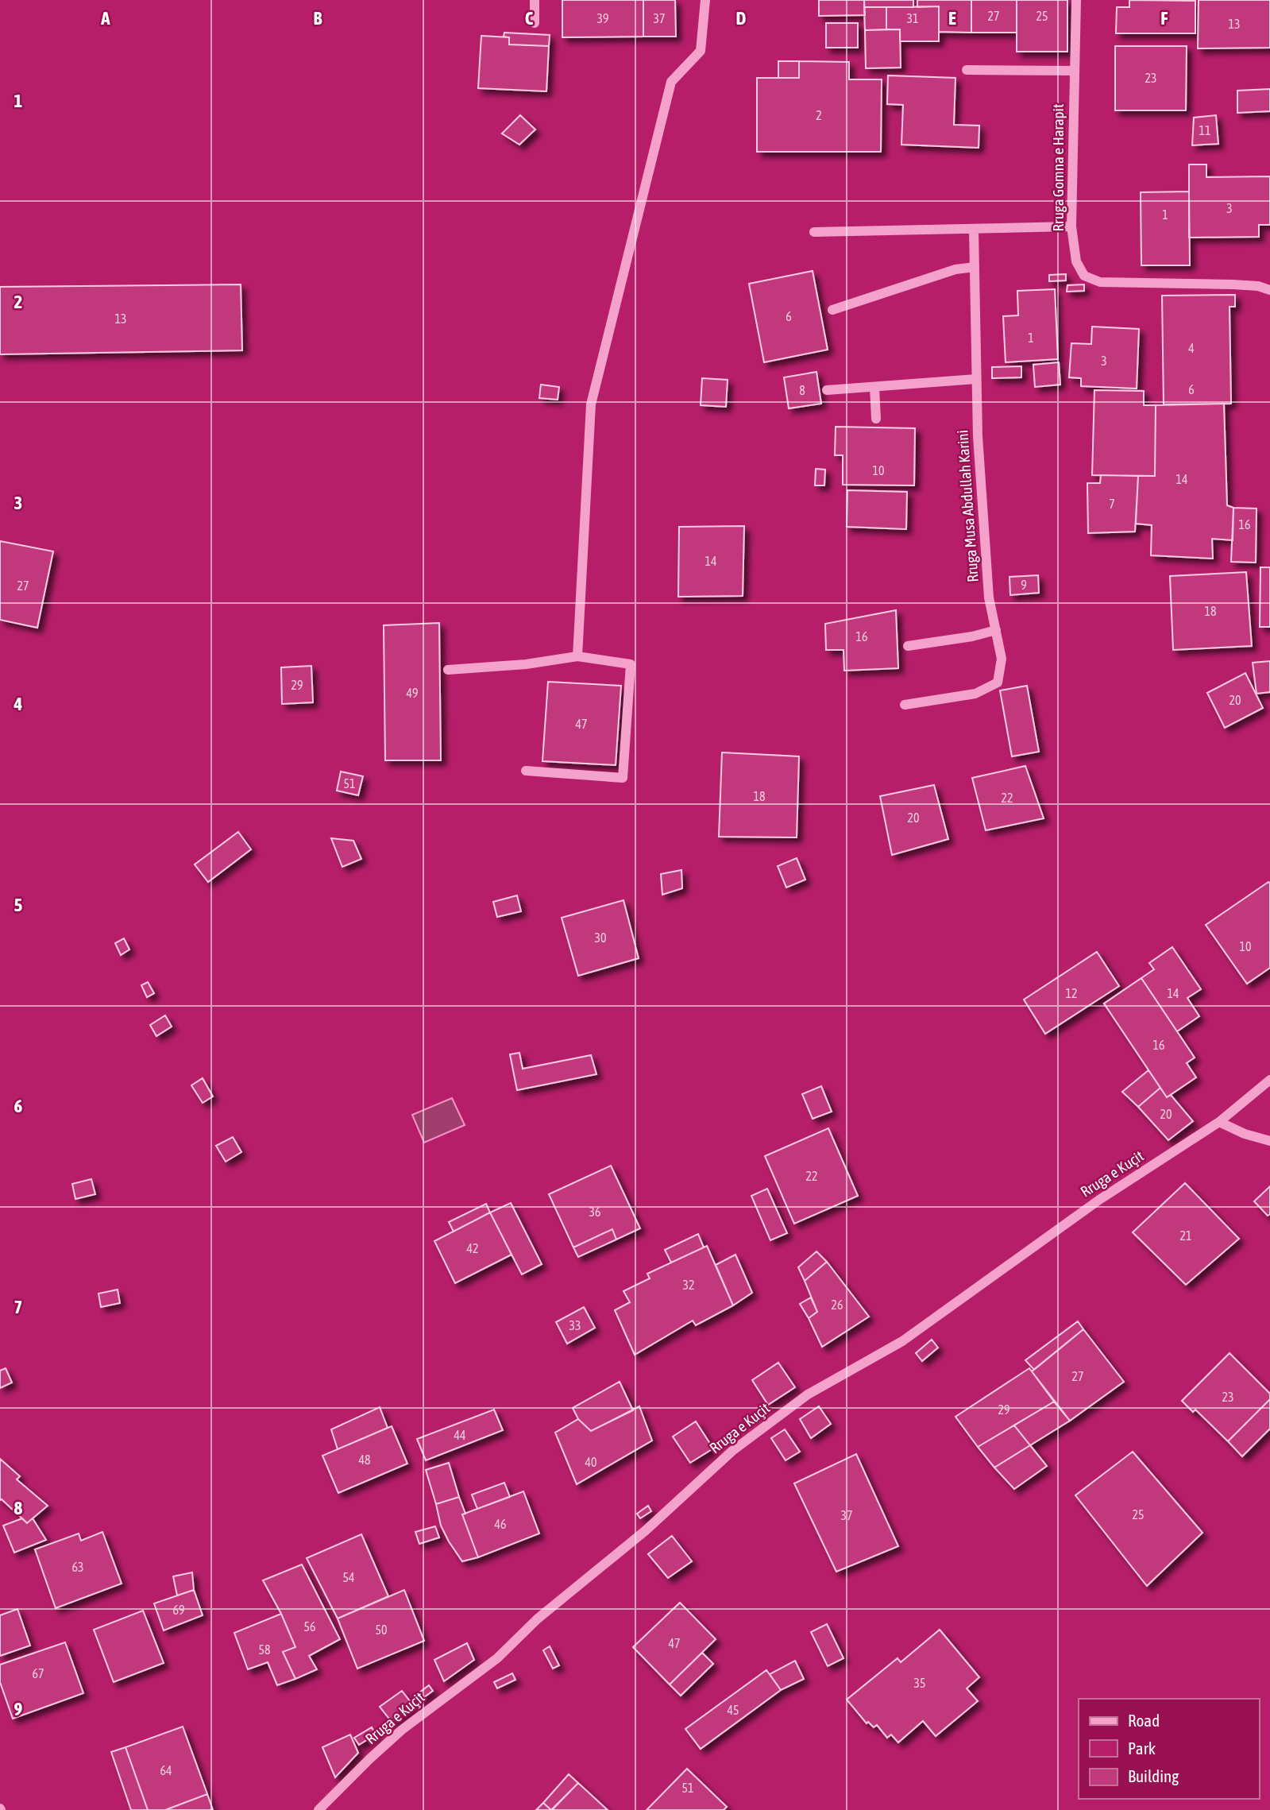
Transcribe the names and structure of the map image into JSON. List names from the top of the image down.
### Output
{
  "streets": {
    "street": ["Rruga Gomna e Harapit", "Rruga Musa Abdullah Karini", "Rruga e Kuçit"]
  },
  "house_numbers": [
    "27",
    "25",
    "39",
    "37",
    "31",
    "13",
    "23",
    "2",
    "11",
    "3",
    "1",
    "6",
    "13",
    "1",
    "4",
    "3",
    "6",
    "8",
    "10",
    "14",
    "7",
    "16",
    "14",
    "9",
    "27",
    "18",
    "16",
    "29",
    "49",
    "20",
    "47",
    "51",
    "18",
    "22",
    "20",
    "30",
    "10",
    "12",
    "14",
    "16",
    "20",
    "22",
    "36",
    "21",
    "42",
    "32",
    "26",
    "33",
    "27",
    "23",
    "29",
    "44",
    "48",
    "40",
    "25",
    "37",
    "46",
    "63",
    "54",
    "69",
    "56",
    "50",
    "47",
    "58",
    "67",
    "35",
    "45",
    "64",
    "51"
  ],
  "legend": ["Road", "Park", "Building"],
  "grid": {
    "columns": [
      "A",
      "B",
      "C",
      "D",
      "E",
      "F"
    ],
    "rows": [
      "1",
      "2",
      "3",
      "4",
      "5",
      "6",
      "7",
      "8",
      "9"
    ]
  }
}
